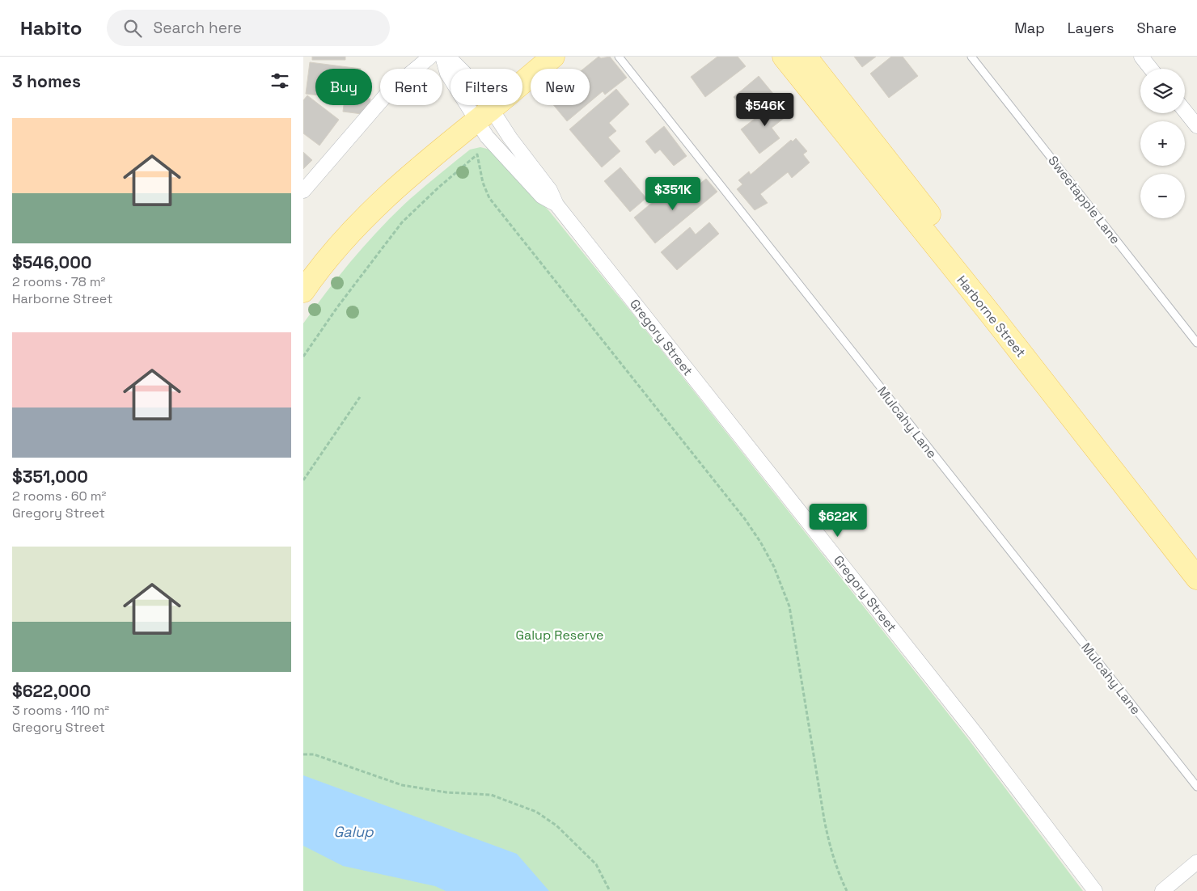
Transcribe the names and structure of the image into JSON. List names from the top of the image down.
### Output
{
  "streets": {
    "main road": ["Harborne Street"],
    "street": ["Gregory Street"],
    "lane": ["Sweetapple Lane", "Mulcahy Lane"]
  },
  "water": ["Galup"],
  "parks": ["Galup Reserve"],
  "page": {
    "header": "Habito",
    "search": "Search here",
    "nav": ["Map", "Layers", "Share"],
    "heading": "3 homes",
    "map_buttons": ["+", "−"],
    "chip": [
      "Buy",
      "Rent",
      "Filters",
      "New"
    ],
    "price": ["$546K", "$351K", "$622K"],
    "list": [
      {
        "name": "$546,000",
        "note": "2 rooms · 78 m² · Harborne Street"
      },
      {
        "name": "$351,000",
        "note": "2 rooms · 60 m² · Gregory Street"
      },
      {
        "name": "$622,000",
        "note": "3 rooms · 110 m² · Gregory Street"
      }
    ]
  }
}
